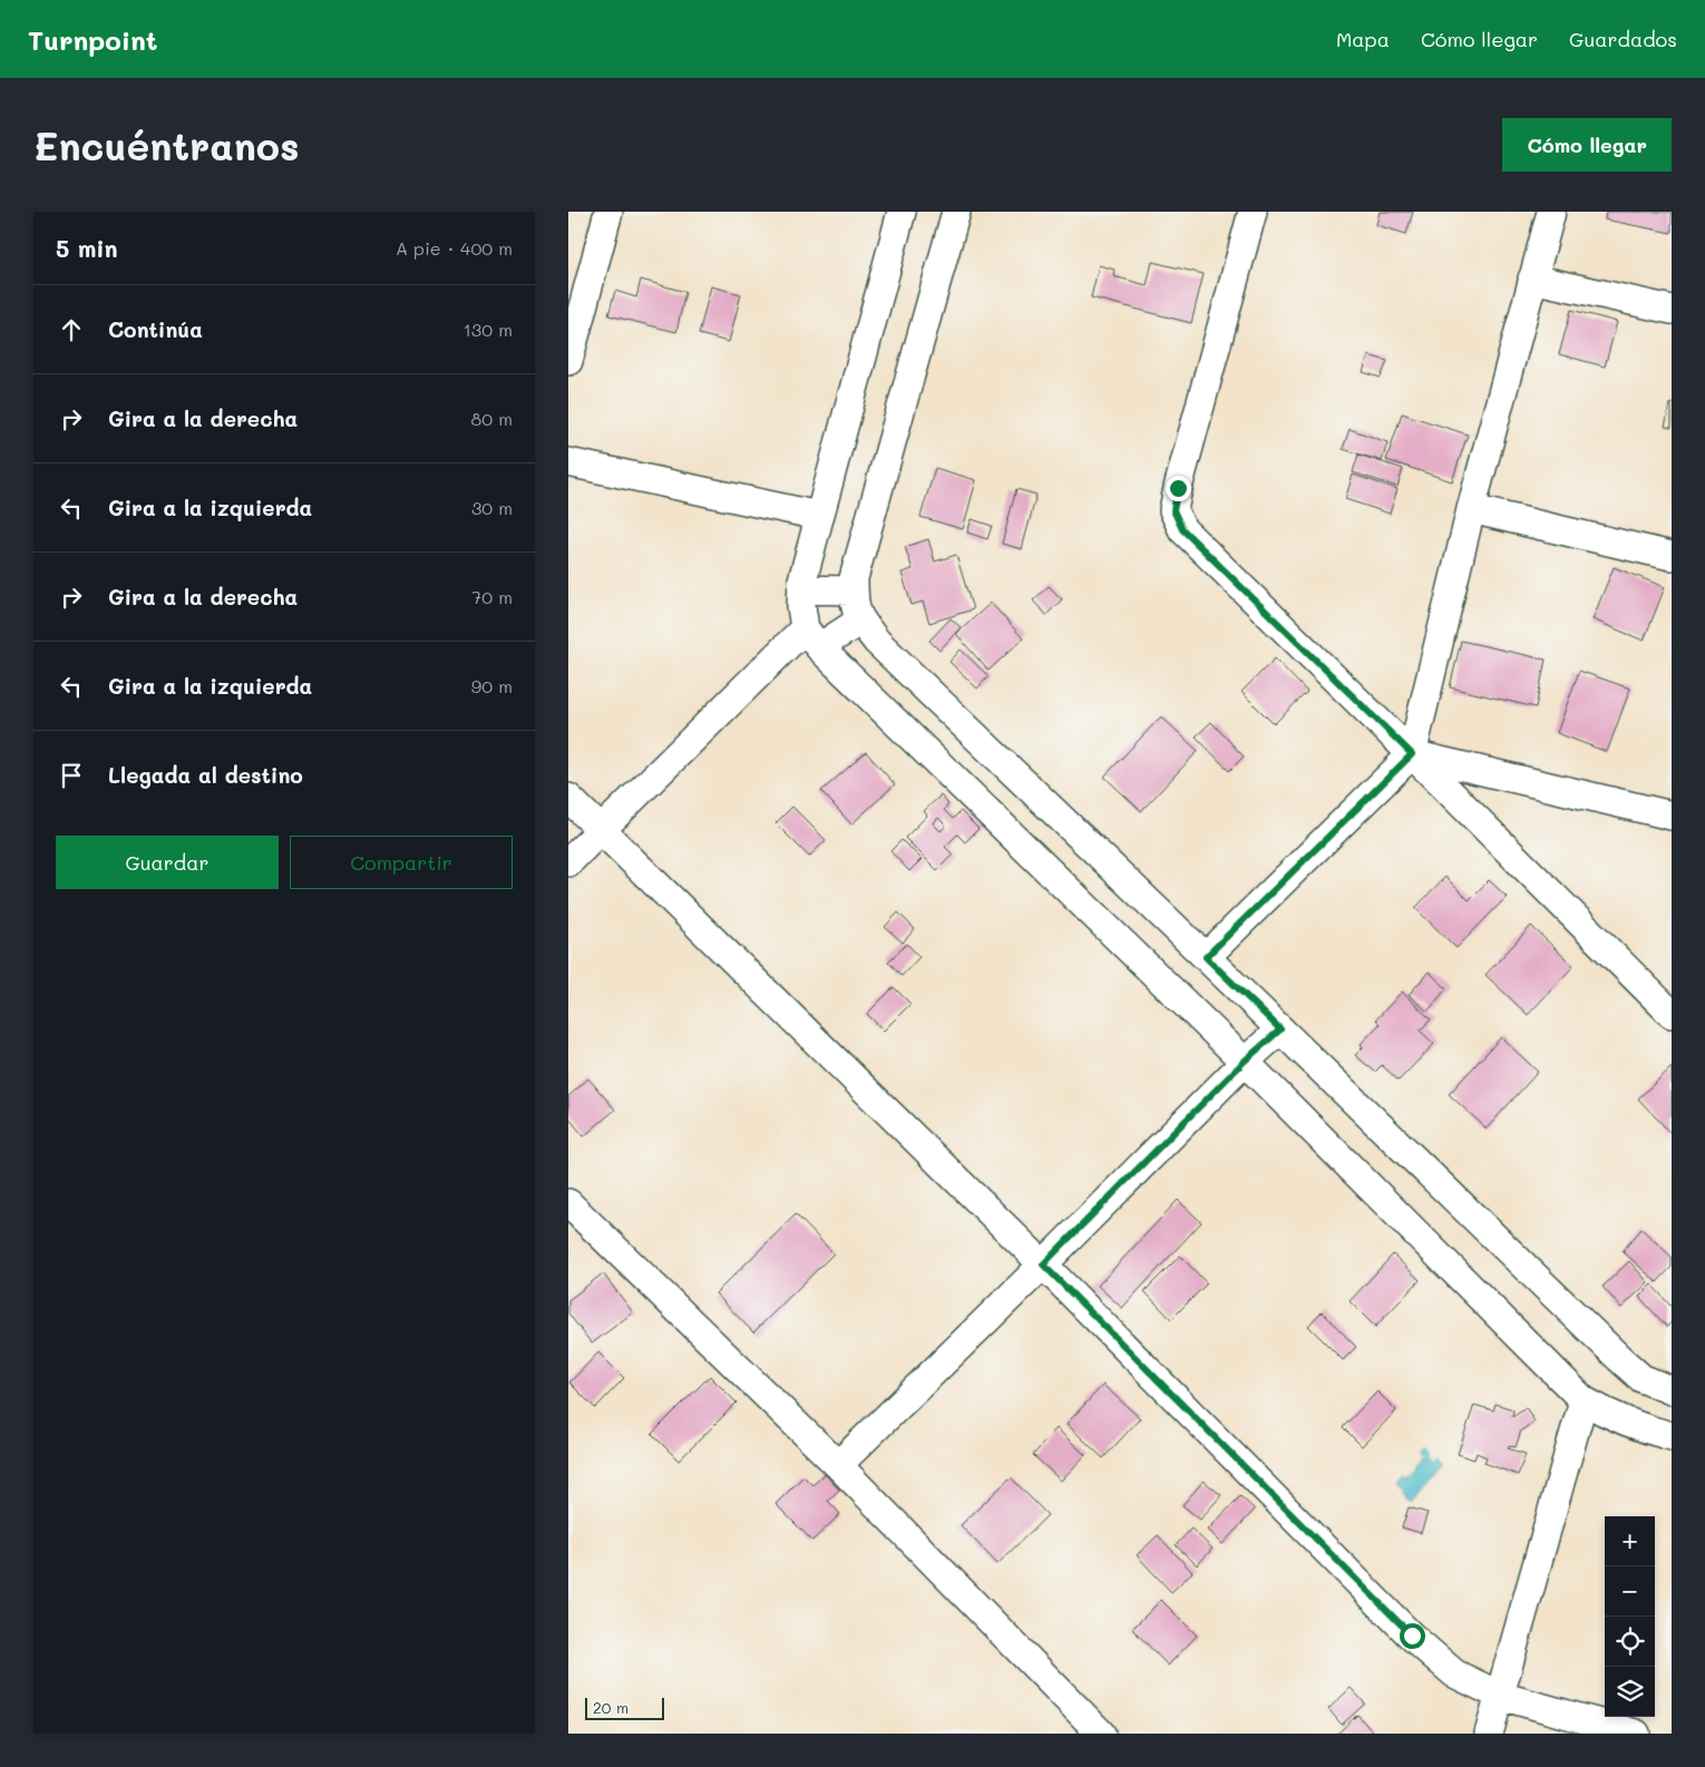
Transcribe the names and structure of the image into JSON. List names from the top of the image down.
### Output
{
  "scale_bar": "20 m",
  "page": {
    "header": "Turnpoint",
    "nav": ["Mapa", "Cómo llegar", "Guardados"],
    "buttons": [
      "Cómo llegar",
      ["Guardar", "Compartir"]
    ],
    "title": "Encuéntranos",
    "heading": ["5 min", "A pie · 400 m"],
    "list": [
      ["Continúa", "130 m"],
      ["Gira a la derecha", "80 m"],
      ["Gira a la izquierda", "30 m"],
      ["Gira a la derecha", "70 m"],
      ["Gira a la izquierda", "90 m"],
      "Llegada al destino"
    ],
    "map_buttons": ["+", "−"],
    "scale": "20 m"
  }
}
